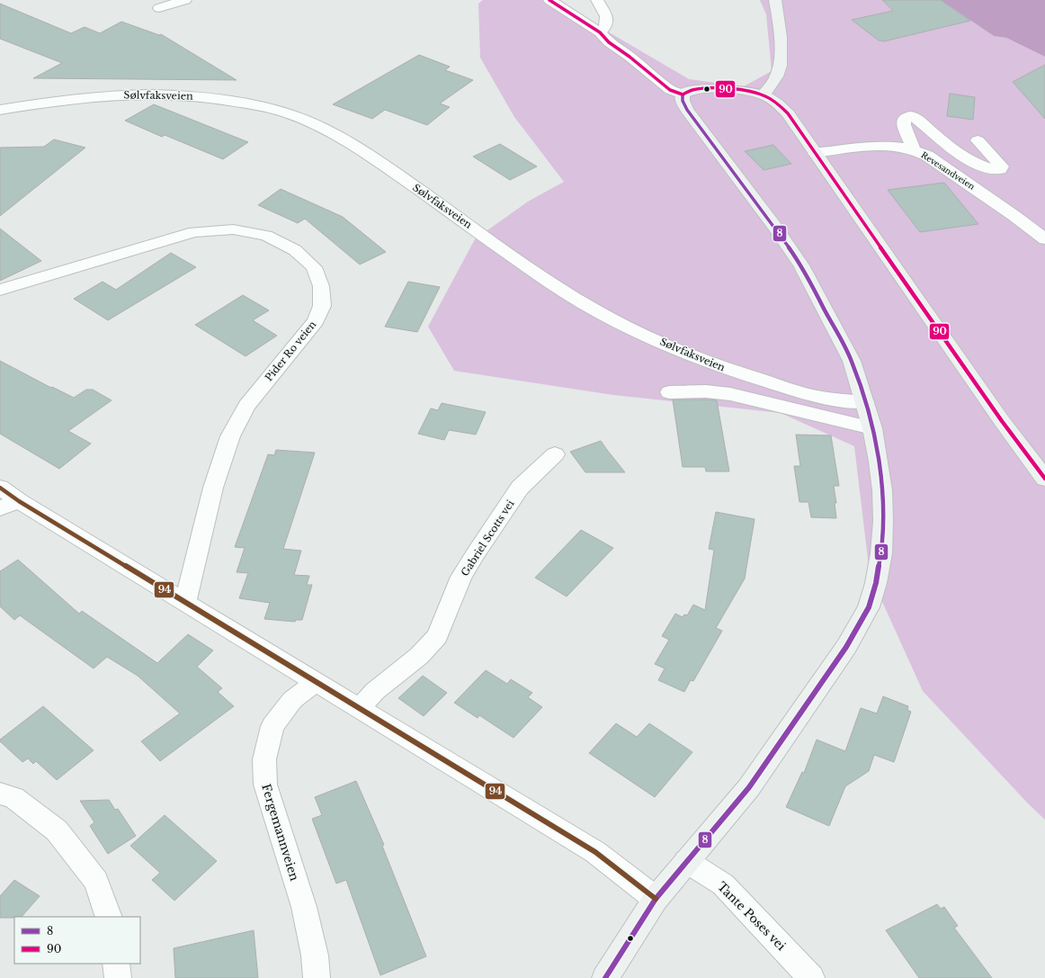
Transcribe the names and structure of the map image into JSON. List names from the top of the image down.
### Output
{
  "streets": {
    "street": [
      "Sølvfaksveien",
      "Revesandveien",
      "Pider Ro veien",
      "Gabriel Scotts vei",
      "Fergemannveien",
      "Tante Poses vei"
    ]
  },
  "lines": ["transit line 90", "transit line 8", "transit line 94"],
  "legend": ["8", "90"]
}
